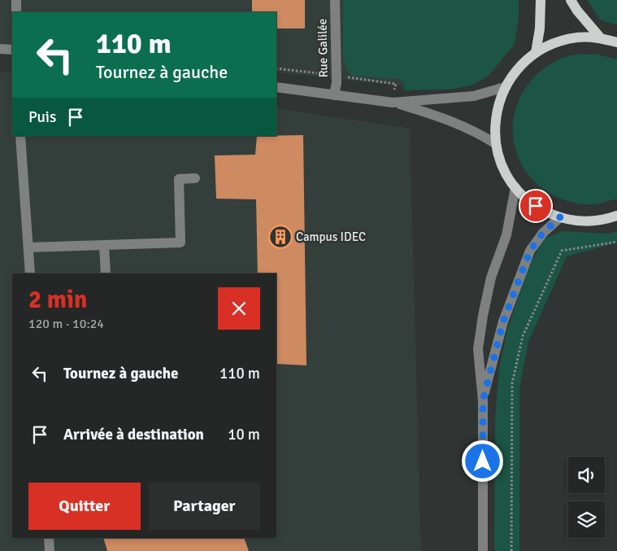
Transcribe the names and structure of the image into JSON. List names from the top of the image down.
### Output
{
  "streets": {
    "street": ["Rue Galilée"]
  },
  "places": {
    "building": ["Campus IDEC"]
  },
  "page": {
    "turn": ["110 m", "Tournez à gauche"],
    "then": "Puis",
    "heading": ["2 min", "120 m · 10:24"],
    "list": [
      {
        "name": "Tournez à gauche",
        "value": "110 m"
      },
      {
        "name": "Arrivée à destination",
        "value": "10 m"
      }
    ],
    "buttons": ["Quitter", "Partager"]
  }
}
